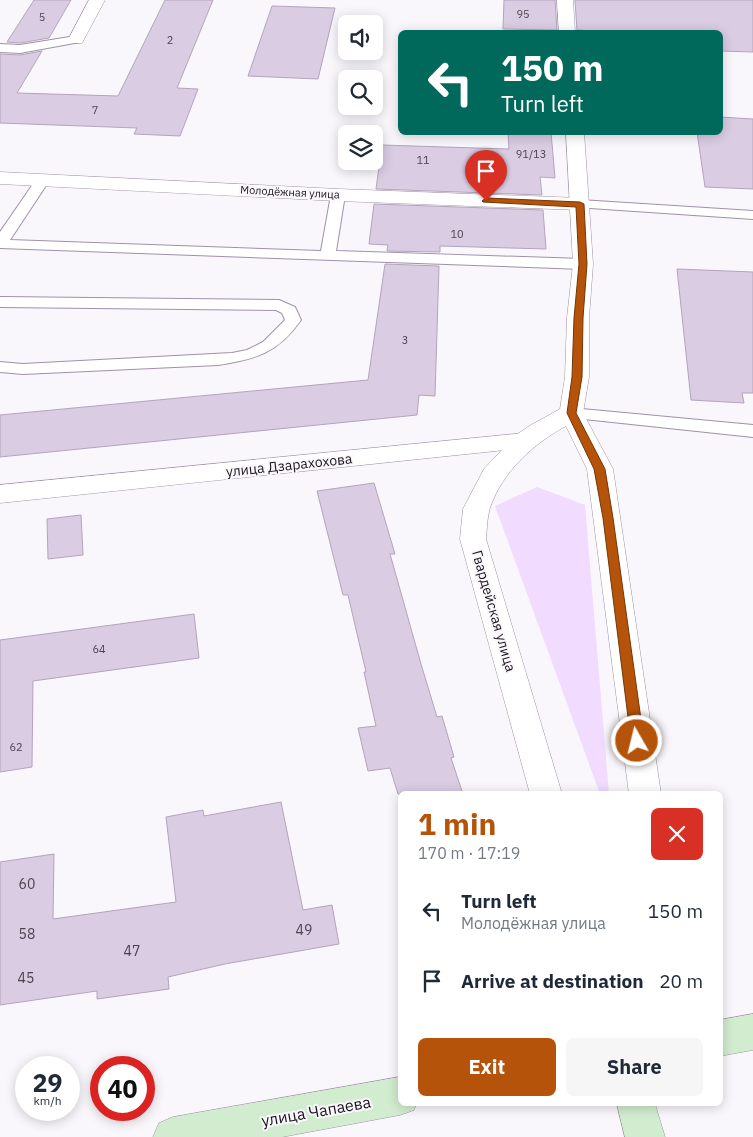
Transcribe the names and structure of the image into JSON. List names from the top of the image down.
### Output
{
  "streets": {
    "main road": ["улица Чапаева"],
    "street": ["Молодёжная улица", "улица Дзарахохова", "Гвардейская улица"]
  },
  "crossings": [
    ["улица Дзарахохова", "Гвардейская улица"]
  ],
  "house_numbers": [
    "95",
    "5",
    "2",
    "7",
    "91/13",
    "11",
    "10",
    "3",
    "64",
    "62",
    "60",
    "49",
    "58",
    "47",
    "45"
  ],
  "page": {
    "turn": ["150 m", "Turn left"],
    "heading": ["1 min", "170 m · 17:19"],
    "list": [
      {
        "name": "Turn left",
        "note": "Молодёжная улица",
        "value": "150 m"
      },
      {
        "name": "Arrive at destination",
        "value": "20 m"
      }
    ],
    "buttons": ["Exit", "Share"],
    "speed": "29 km/h",
    "limit": "40"
  }
}
